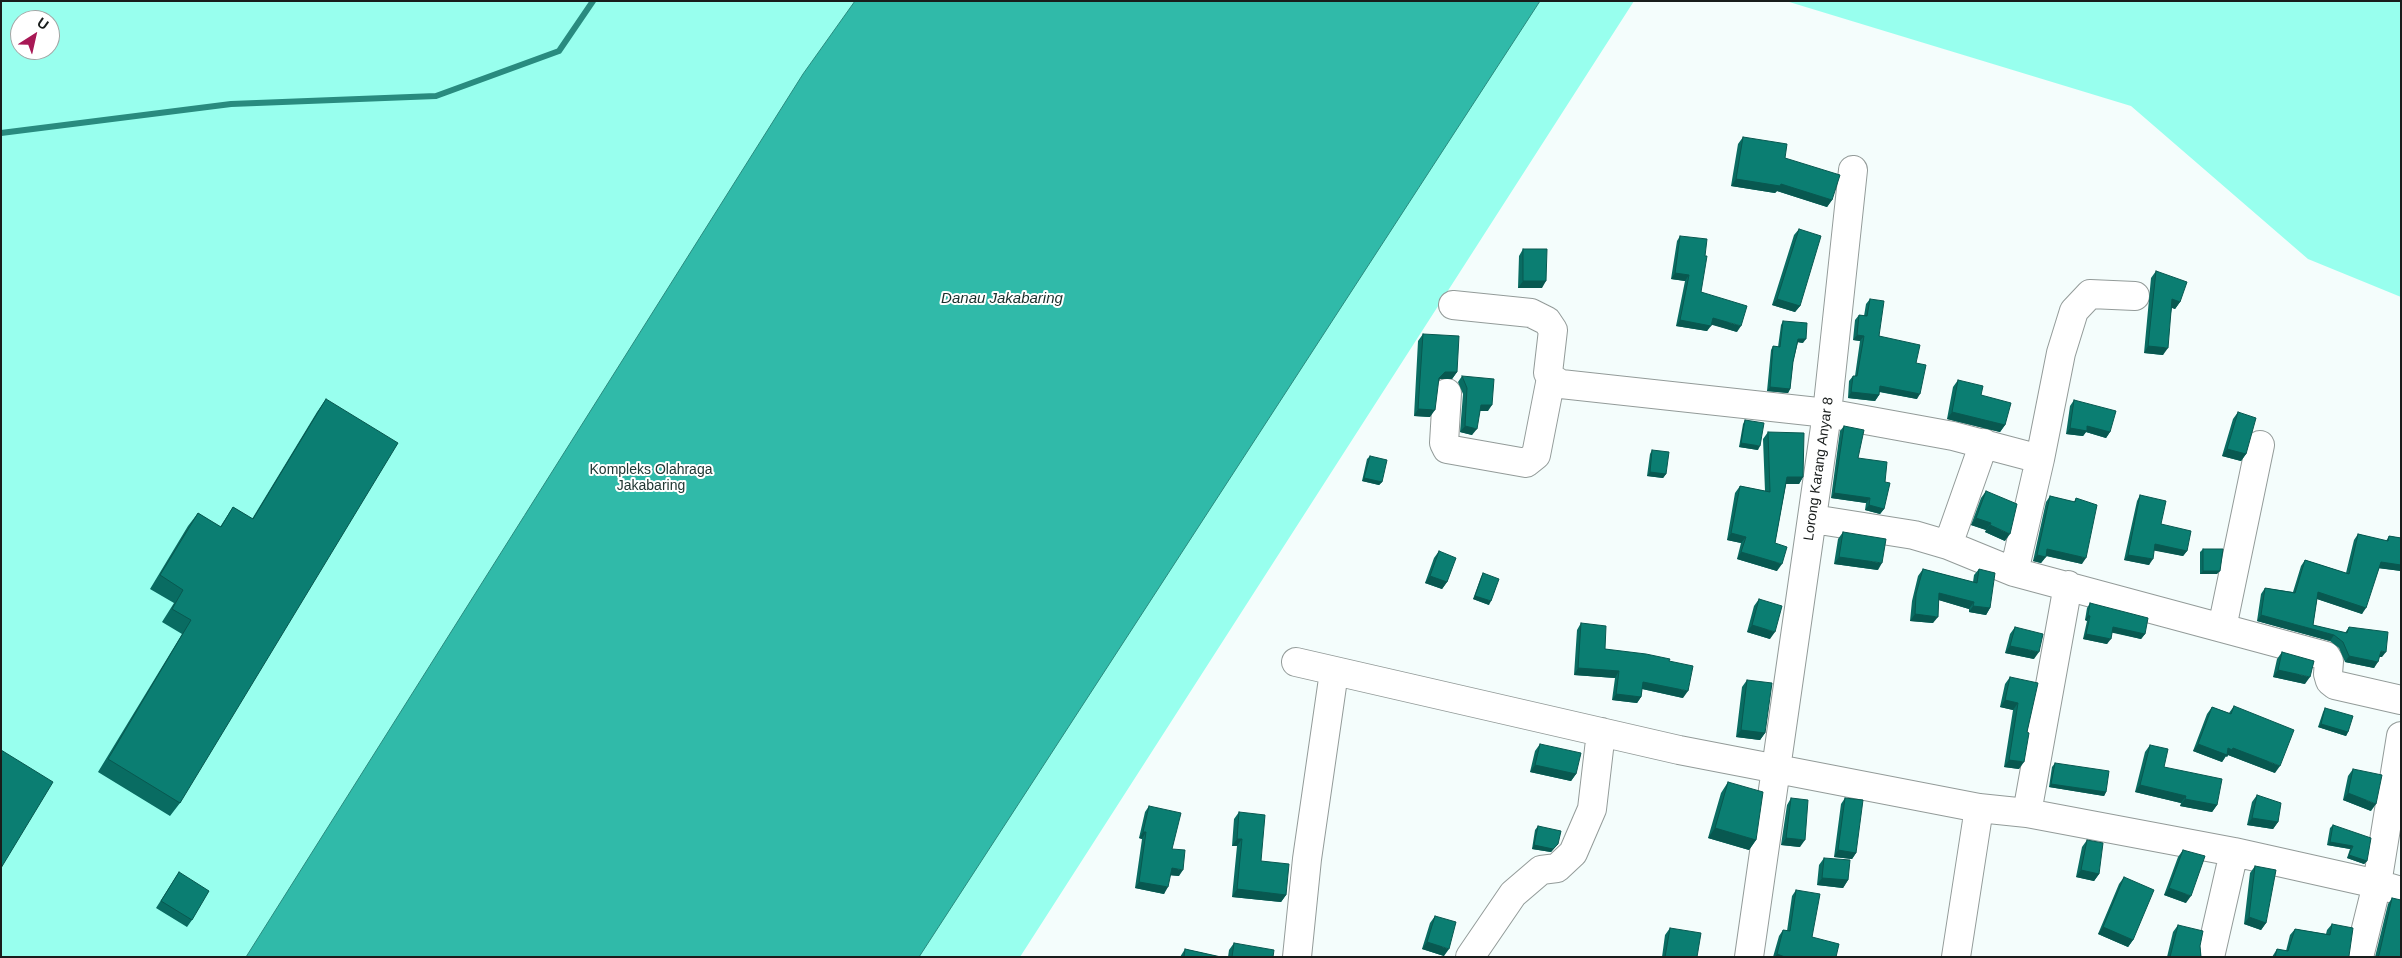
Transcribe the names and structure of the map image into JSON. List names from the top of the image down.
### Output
{
  "streets": {
    "street": ["Lorong Karang Anyar 8"]
  },
  "water": ["Danau Jakabaring"],
  "parks": ["Kompleks Olahraga Jakabaring"],
  "north": "top right"
}
